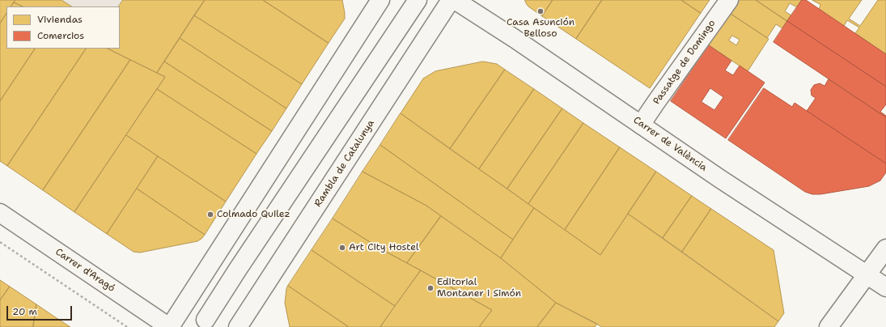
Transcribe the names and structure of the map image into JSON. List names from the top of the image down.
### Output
{
  "streets": {
    "street": [
      "Passatge de Domingo",
      "Carrer de València",
      "Rambla de Catalunya",
      "Carrer d'Aragó"
    ]
  },
  "crossings": [
    ["Passatge de Domingo", "Carrer de València"]
  ],
  "places": [
    "Casa Asunción Belloso",
    "Colmado Quilez",
    "Art City Hostel",
    "Editorial Montaner i Simón"
  ],
  "legend": ["Viviendas", "Comercios"],
  "scale_bar": "20 m"
}
